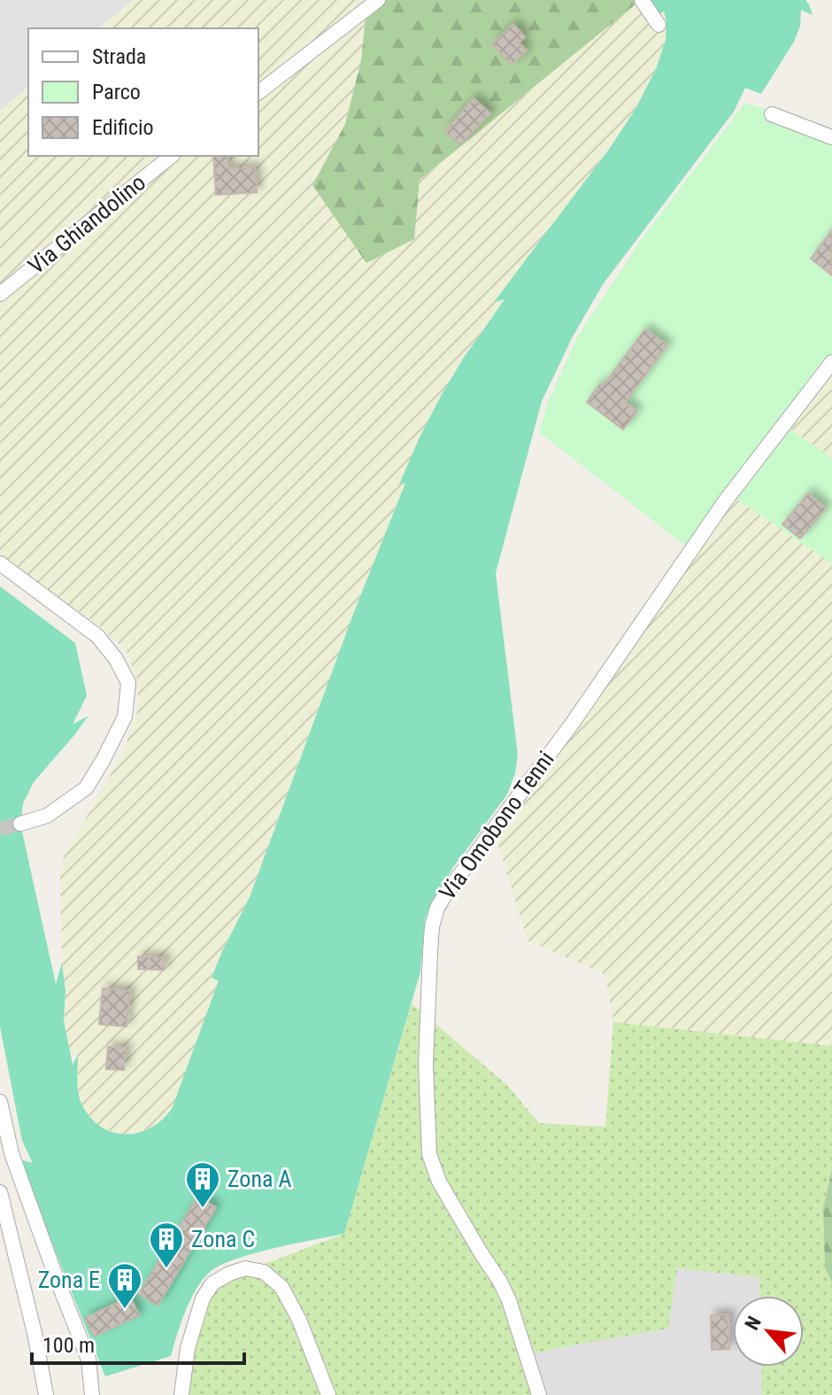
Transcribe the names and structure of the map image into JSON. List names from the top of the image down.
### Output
{
  "streets": {
    "street": ["Via Ghiandolino", "Via Omobono Tenni"]
  },
  "places": {
    "building": ["Zona A", "Zona C", "Zona E"]
  },
  "legend": ["Strada", "Parco", "Edificio"],
  "scale_bar": "100 m",
  "north": "top left"
}
